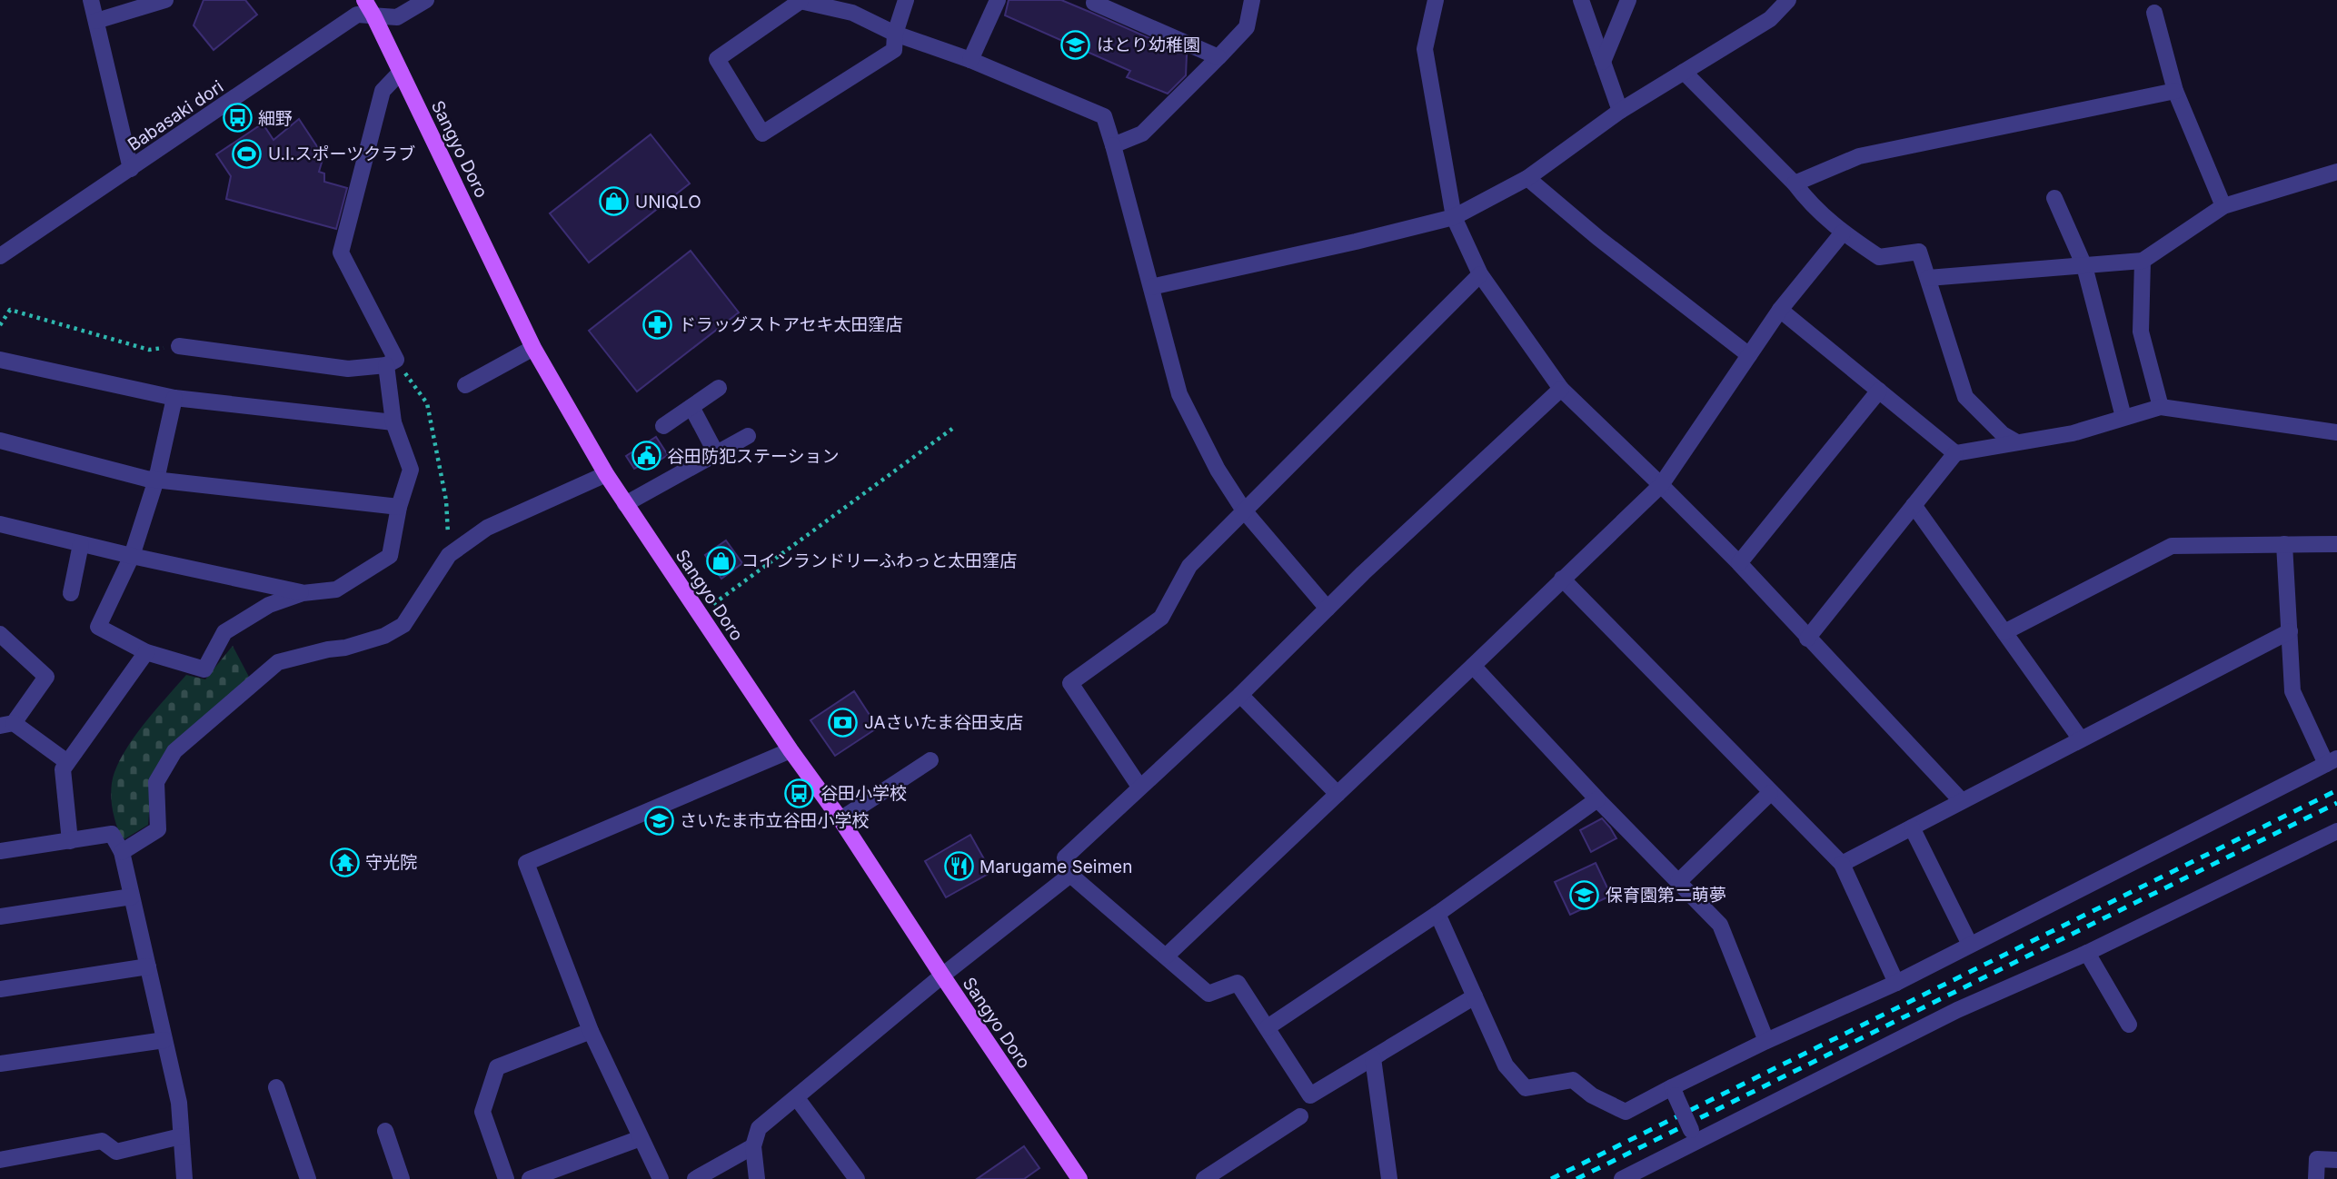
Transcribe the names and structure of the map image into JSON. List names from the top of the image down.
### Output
{
  "streets": {
    "main road": ["Sangyo Doro"],
    "street": ["Babasaki dori"]
  },
  "crossings": [
    ["Babasaki dori", "Sangyo Doro"]
  ],
  "places": {
    "school or university": ["はとり幼稚園", "さいたま市立谷田小学校", "保育園第二萌夢"],
    "bus stop": ["細野", "谷田小学校"],
    "sports": ["U.I.スポーツクラブ"],
    "shop": ["UNIQLO", "コインランドリーふわっと太田窪店"],
    "pharmacy": ["ドラッグストアセキ太田窪店"],
    "public building": ["谷田防犯ステーション"],
    "bank": ["JAさいたま谷田支店"],
    "temple": ["守光院"],
    "restaurant": ["Marugame Seimen"]
  }
}
